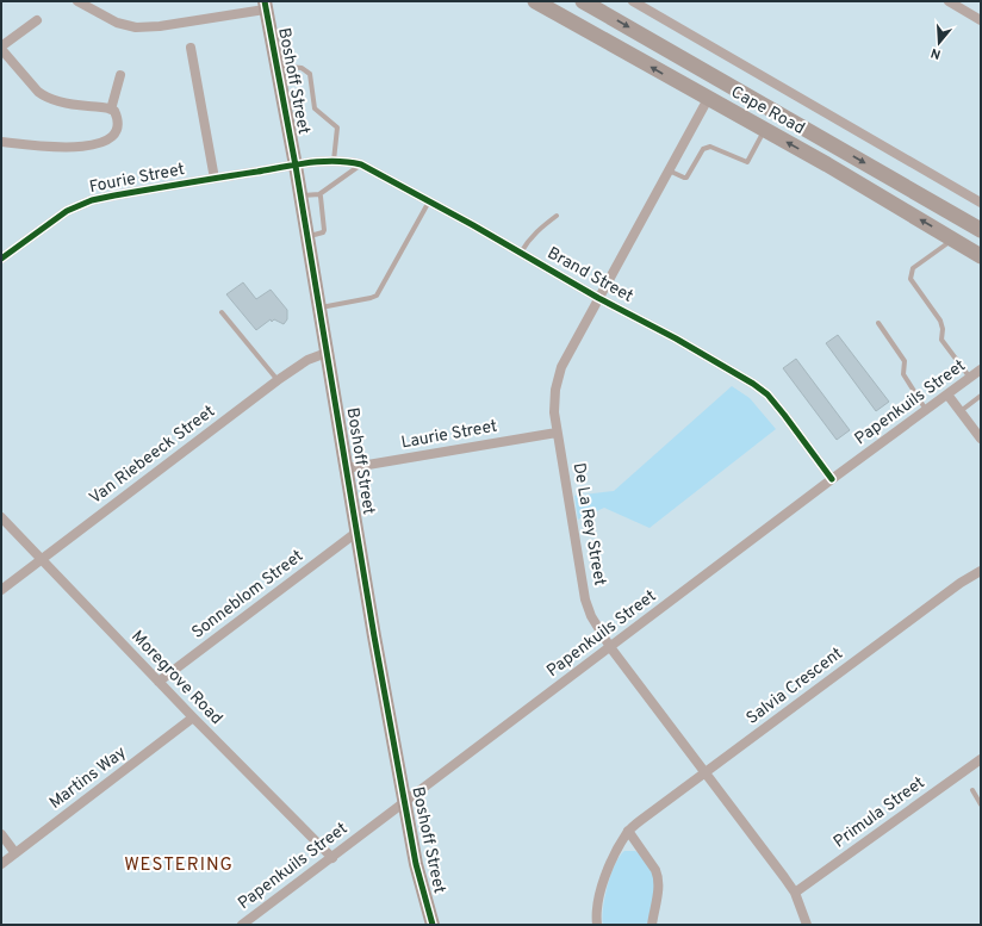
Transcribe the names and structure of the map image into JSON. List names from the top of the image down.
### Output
{
  "streets": {
    "main road": ["Cape Road"],
    "street": [
      "Boshoff Street",
      "Fourie Street",
      "Brand Street",
      "Papenkuils Street",
      "Laurie Street",
      "Van Riebeeck Street",
      "De La Rey Street",
      "Sonneblom Street",
      "Moregrove Road",
      "Salvia Crescent",
      "Martins Way",
      "Primula Street"
    ]
  },
  "crossings": [
    ["Boshoff Street", "Fourie Street"],
    ["Boshoff Street", "Brand Street"],
    ["Boshoff Street", "Papenkuils Street"],
    ["Boshoff Street", "Laurie Street"],
    ["Boshoff Street", "Van Riebeeck Street"],
    ["Boshoff Street", "Sonneblom Street"],
    ["Cape Road", "De La Rey Street"],
    ["Fourie Street", "Brand Street"],
    ["Brand Street", "Papenkuils Street"],
    ["Brand Street", "De La Rey Street"],
    ["Papenkuils Street", "De La Rey Street"],
    ["Papenkuils Street", "Moregrove Road"],
    ["Laurie Street", "De La Rey Street"],
    ["Van Riebeeck Street", "Moregrove Road"],
    ["De La Rey Street", "Salvia Crescent"],
    ["De La Rey Street", "Primula Street"],
    ["Sonneblom Street", "Moregrove Road"],
    ["Moregrove Road", "Martins Way"]
  ],
  "districts": ["WESTERING"],
  "north": "bottom"
}
